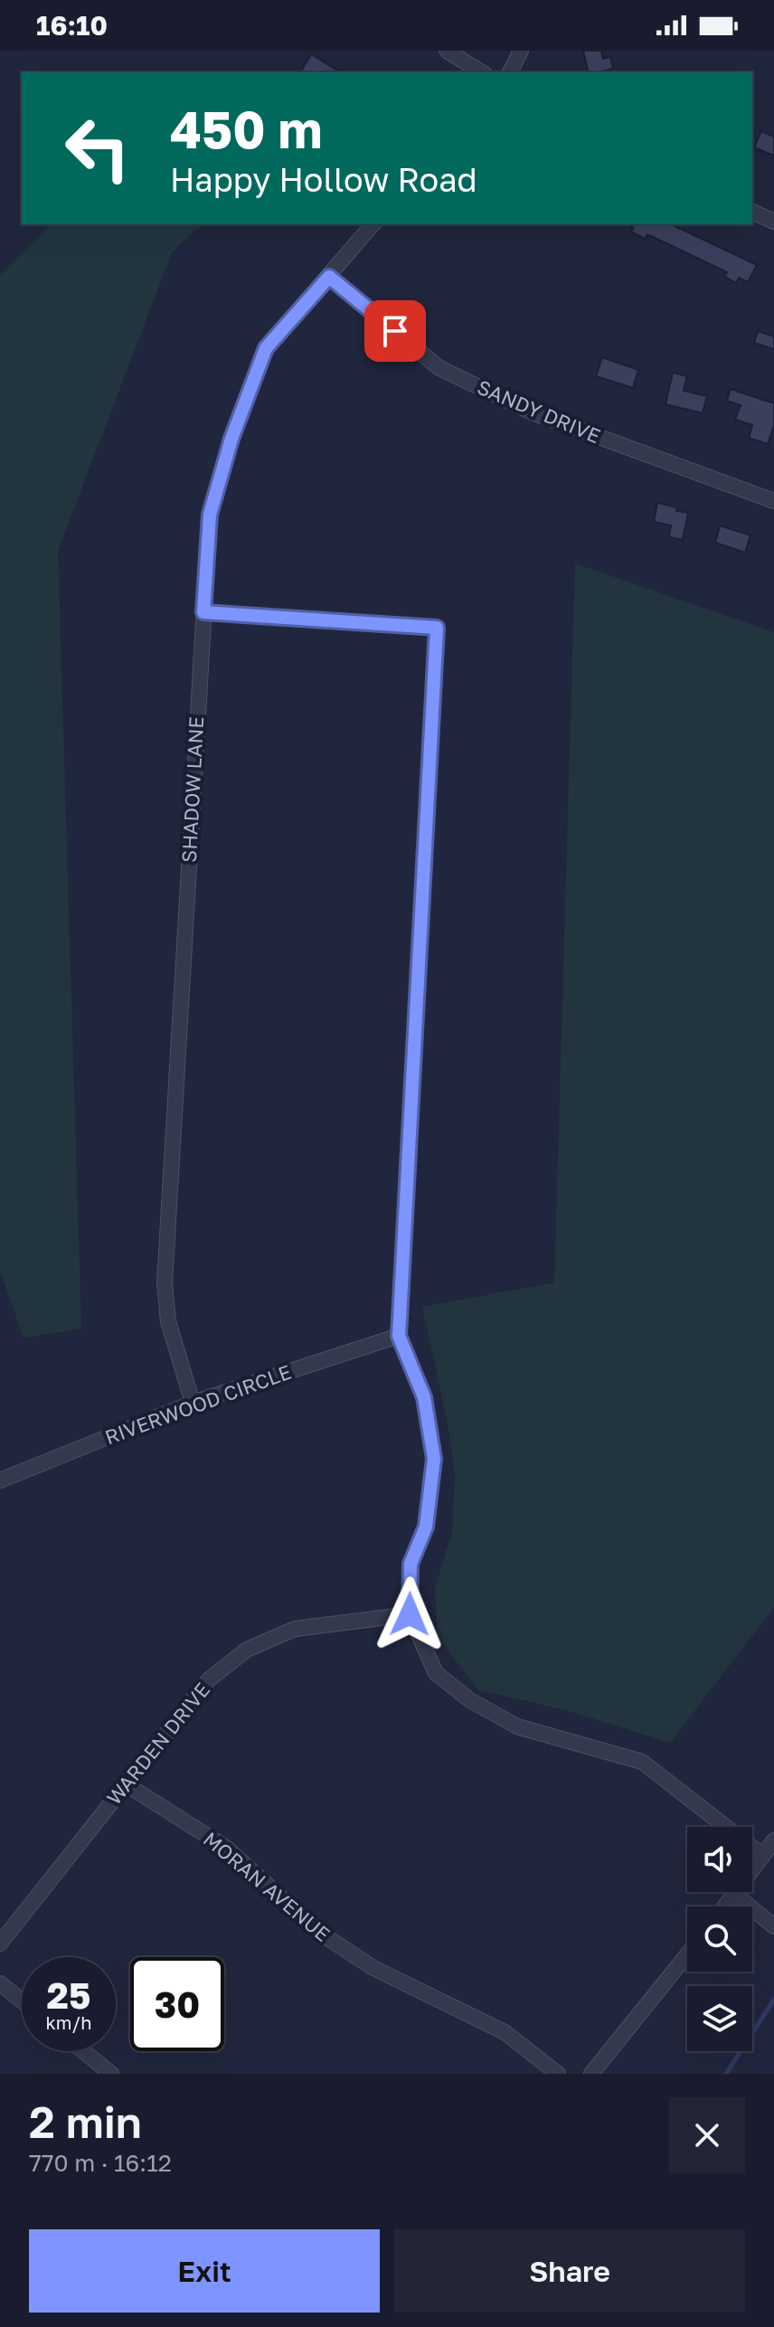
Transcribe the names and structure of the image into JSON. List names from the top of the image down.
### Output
{
  "streets": {
    "street": [
      "SANDY DRIVE",
      "SHADOW LANE",
      "RIVERWOOD CIRCLE",
      "WARDEN DRIVE",
      "MORAN AVENUE"
    ]
  },
  "crossings": [
    ["SANDY DRIVE", "SHADOW LANE"],
    ["SHADOW LANE", "RIVERWOOD CIRCLE"],
    ["WARDEN DRIVE", "MORAN AVENUE"]
  ],
  "page": {
    "status": "16:10",
    "turn": ["450 m", "Happy Hollow Road"],
    "speed": "25 km/h",
    "limit": "30",
    "heading": ["2 min", "770 m · 16:12"],
    "buttons": ["Exit", "Share"]
  }
}
